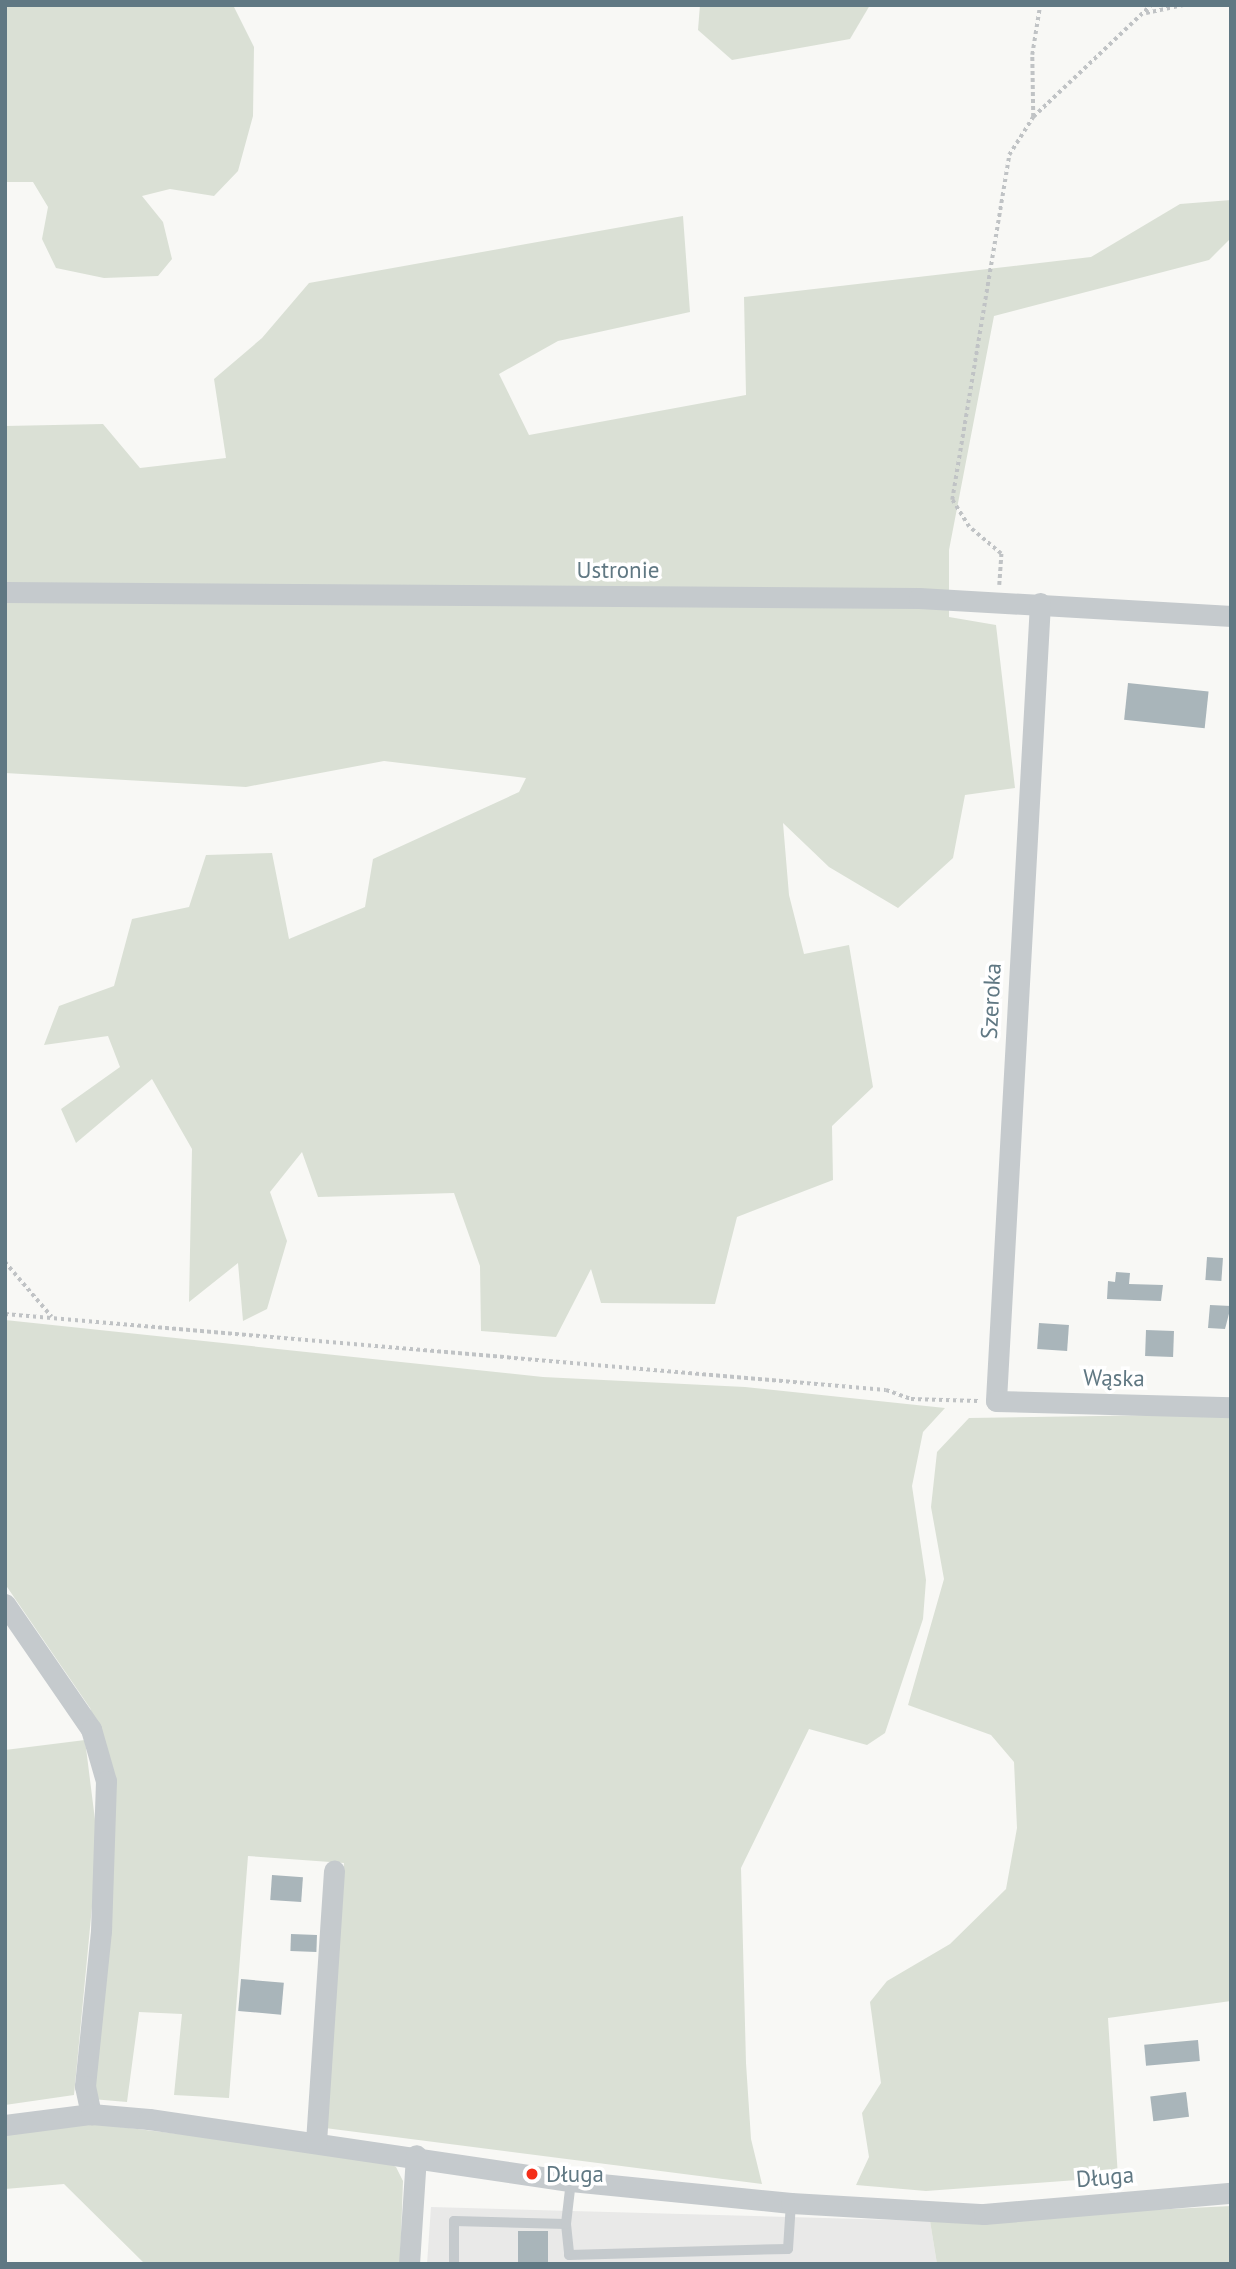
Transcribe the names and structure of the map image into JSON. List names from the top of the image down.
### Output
{
  "streets": {
    "street": [
      "Ustronie",
      "Szeroka",
      "Wąska",
      "Długa"
    ]
  },
  "crossings": [
    ["Ustronie", "Szeroka"],
    ["Szeroka", "Wąska"]
  ],
  "places": ["Długa"]
}
